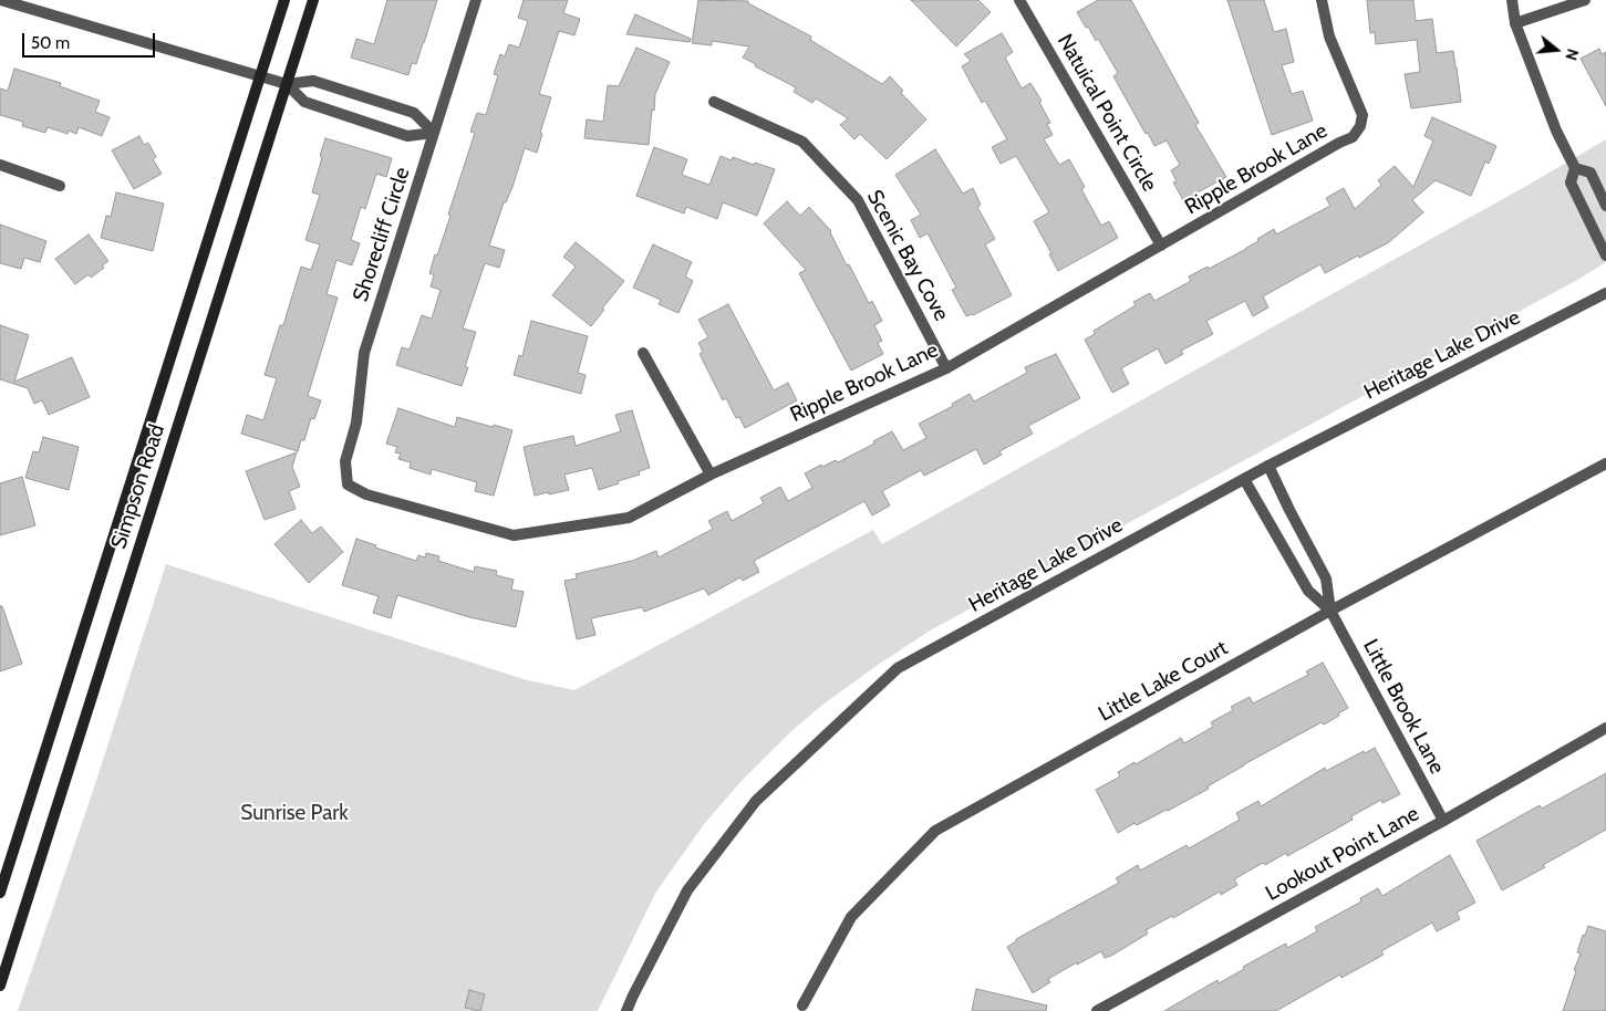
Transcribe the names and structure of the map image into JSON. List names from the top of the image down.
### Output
{
  "streets": {
    "main road": ["Simpson Road"],
    "street": [
      "Natuical Point Circle",
      "Ripple Brook Lane",
      "Shorecliff Circle",
      "Scenic Bay Cove",
      "Heritage Lake Drive",
      "Little Lake Court",
      "Little Brook Lane",
      "Lookout Point Lane"
    ]
  },
  "crossings": [
    ["Natuical Point Circle", "Ripple Brook Lane"],
    ["Ripple Brook Lane", "Shorecliff Circle"],
    ["Ripple Brook Lane", "Scenic Bay Cove"],
    ["Heritage Lake Drive", "Little Brook Lane"],
    ["Little Lake Court", "Little Brook Lane"],
    ["Little Brook Lane", "Lookout Point Lane"]
  ],
  "parks": ["Sunrise Park"],
  "scale_bar": "50 m",
  "north": "right"
}
